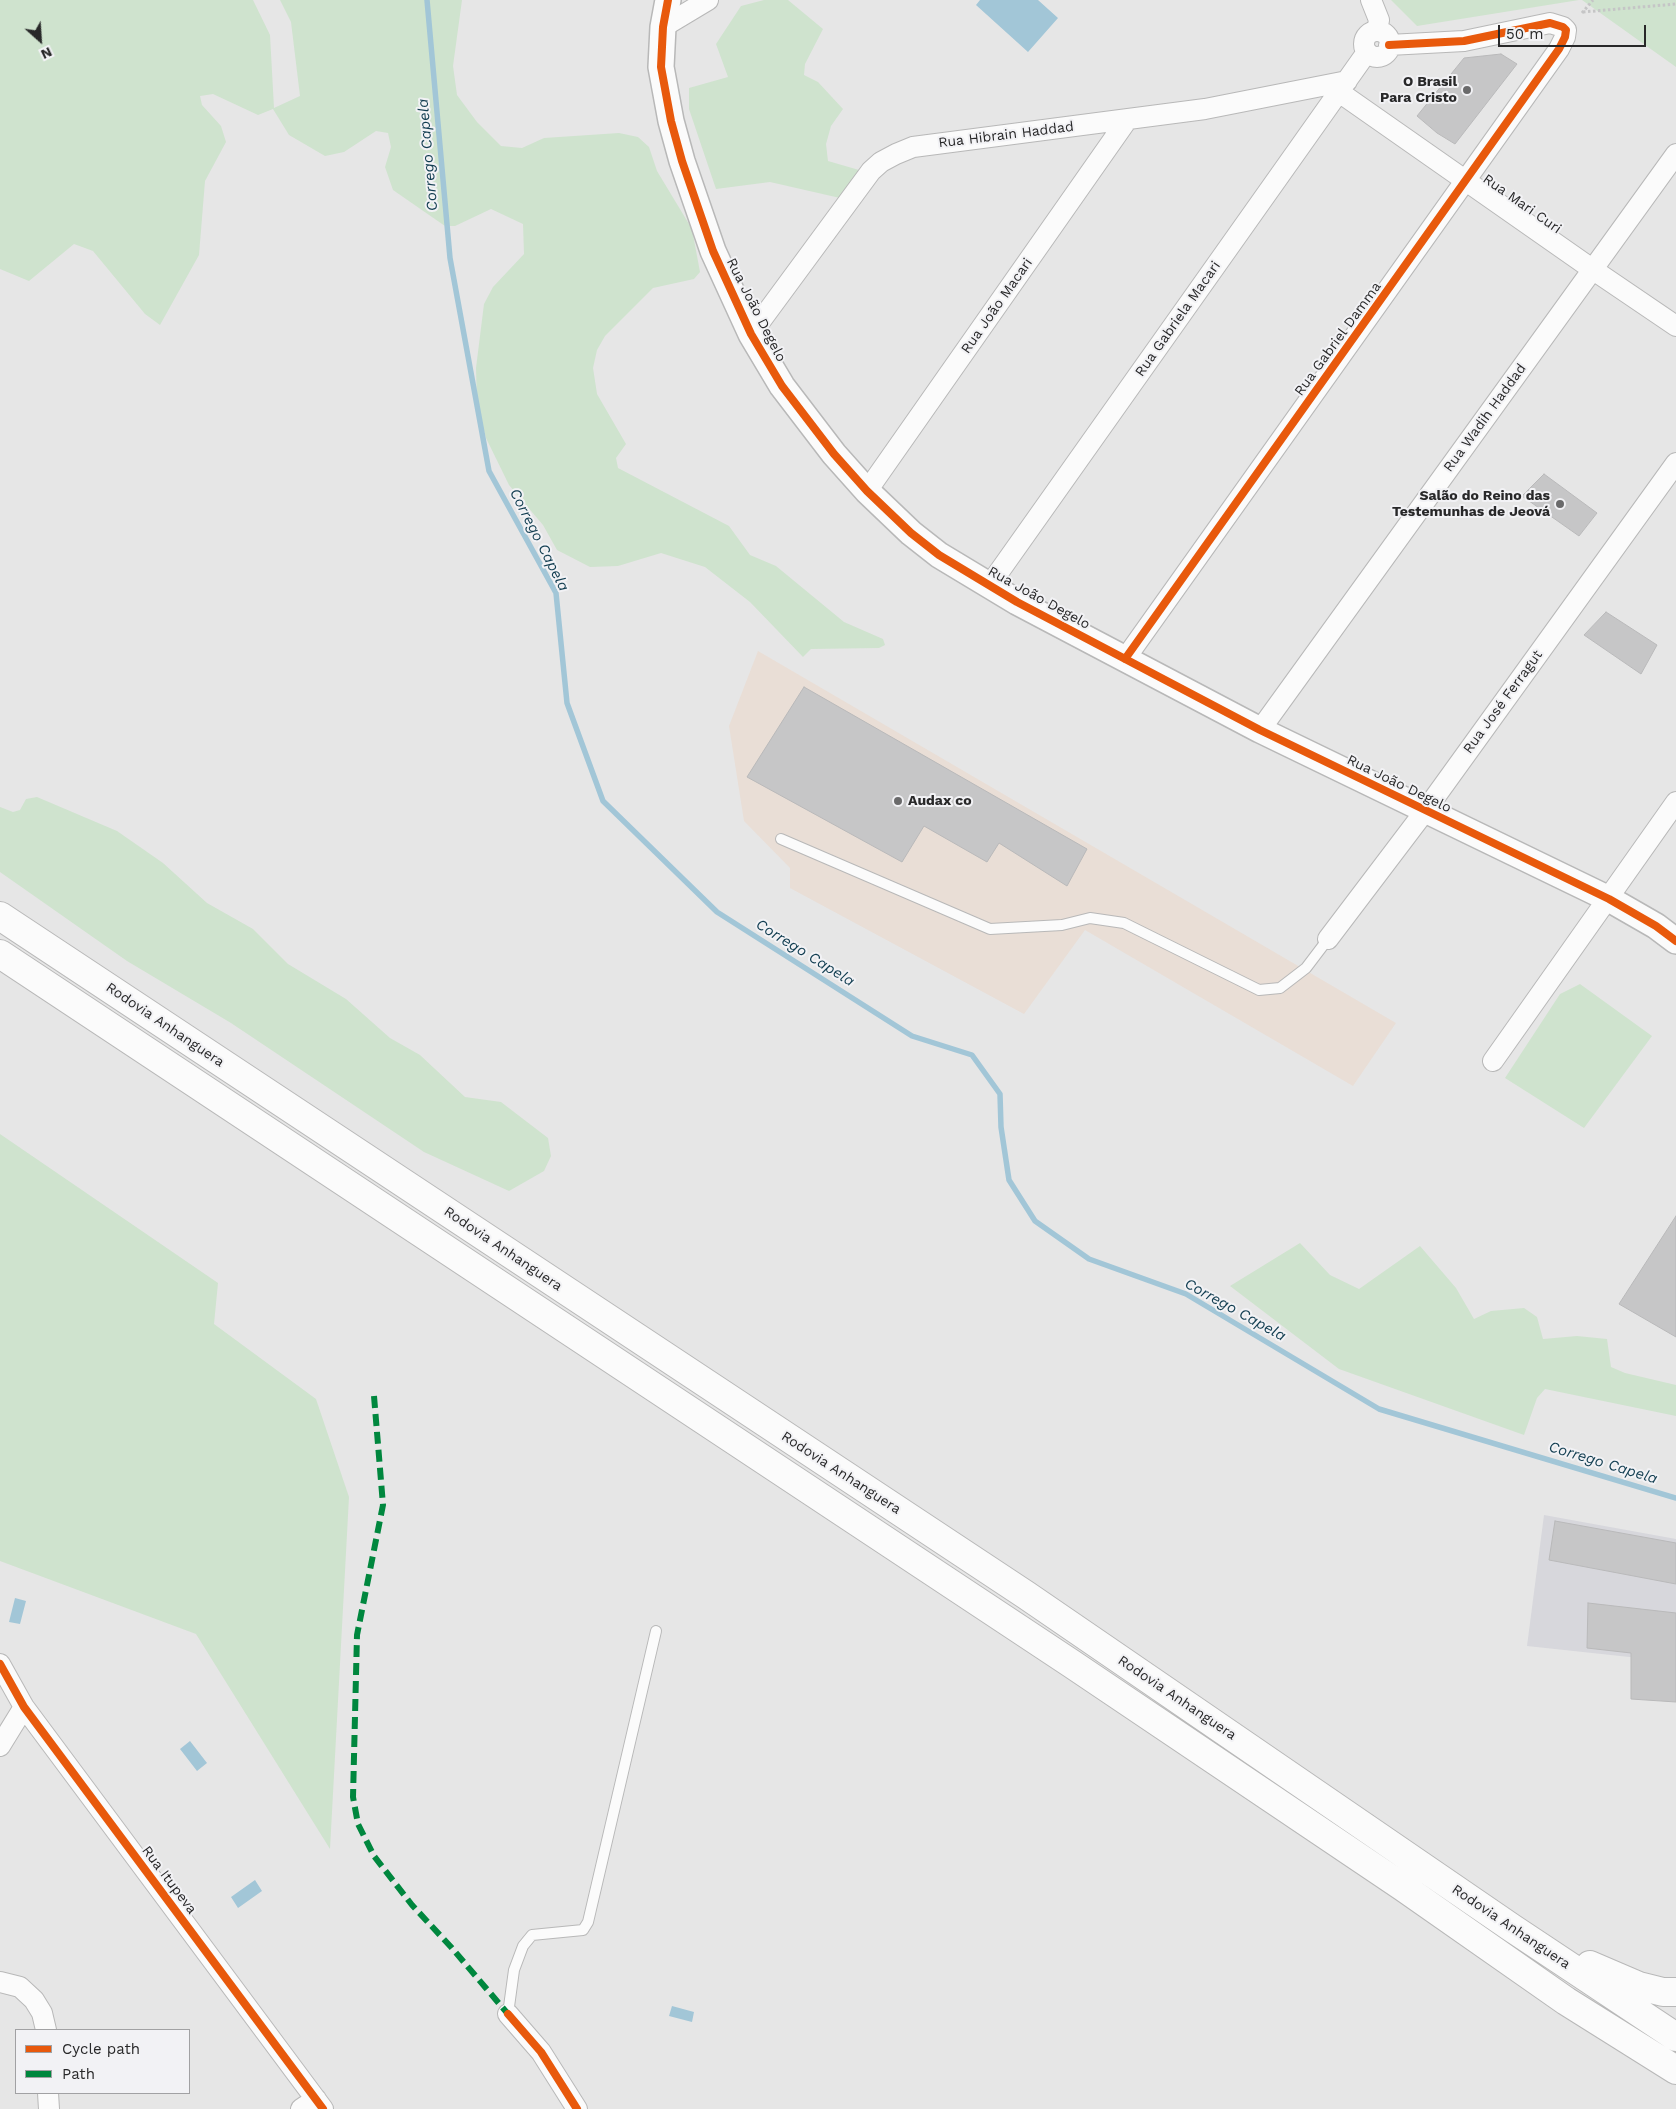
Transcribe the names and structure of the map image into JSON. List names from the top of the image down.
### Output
{
  "streets": {
    "highway": ["Rodovia Anhanguera"],
    "street": [
      "Rua Hibrain Haddad",
      "Rua Mari Curi",
      "Rua João Macari",
      "Rua João Degelo",
      "Rua Gabriela Macari",
      "Rua Gabriel Damma",
      "Rua Wadih Haddad",
      "Rua José Ferragut",
      "Rua Itupeva"
    ]
  },
  "crossings": [
    ["Rua Hibrain Haddad", "Rua Mari Curi"],
    ["Rua Hibrain Haddad", "Rua João Macari"],
    ["Rua Hibrain Haddad", "Rua João Degelo"],
    ["Rua Hibrain Haddad", "Rua Gabriela Macari"],
    ["Rua Mari Curi", "Rua Gabriela Macari"],
    ["Rua Mari Curi", "Rua Gabriel Damma"],
    ["Rua Mari Curi", "Rua Wadih Haddad"],
    ["Rua João Macari", "Rua João Degelo"],
    ["Rua João Degelo", "Rua Gabriela Macari"],
    ["Rua João Degelo", "Rua Gabriel Damma"],
    ["Rua João Degelo", "Rua Wadih Haddad"],
    ["Rua João Degelo", "Rua José Ferragut"],
    ["Rua Gabriela Macari", "Rua Gabriel Damma"]
  ],
  "water": ["Corrego Capela"],
  "places": ["O Brasil Para Cristo", "Salão do Reino das Testemunhas de Jeová", "Audax co"],
  "legend": ["Cycle path", "Path"],
  "scale_bar": "50 m",
  "north": "bottom right"
}
